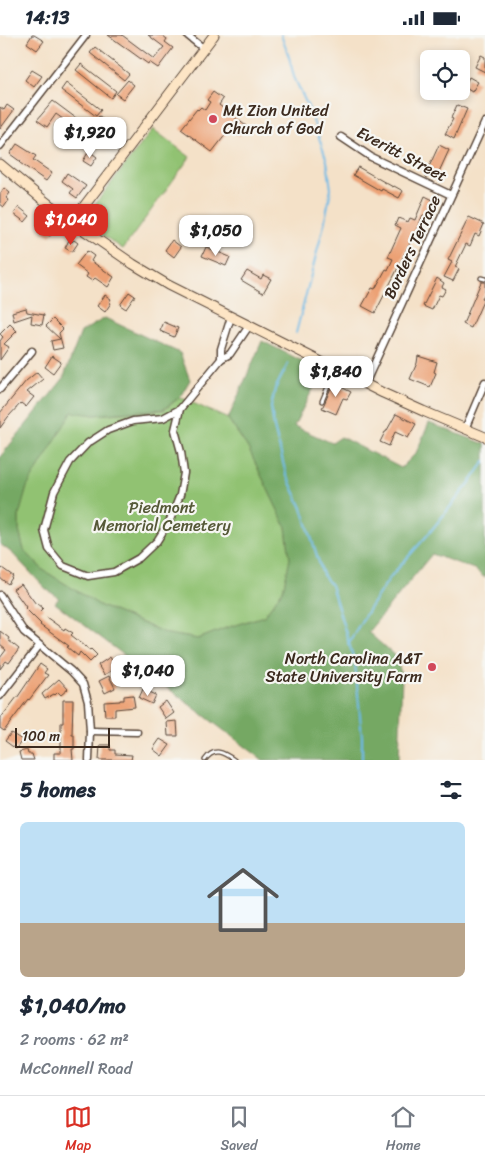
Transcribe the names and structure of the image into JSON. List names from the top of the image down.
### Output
{
  "streets": {
    "street": ["Everitt Street", "Borders Terrace"]
  },
  "crossings": [
    ["Everitt Street", "Borders Terrace"]
  ],
  "parks": ["Piedmont Memorial Cemetery"],
  "places": ["Mt Zion United Church of God", "North Carolina A&T State University Farm"],
  "scale_bar": "100 m",
  "page": {
    "status": "14:13",
    "price": [
      "$1,920",
      "$1,040",
      "$1,050",
      "$1,840",
      "$1,040"
    ],
    "scale": "100 m",
    "heading": "5 homes",
    "list": [
      {
        "name": "$1,040/mo",
        "note": "2 rooms · 62 m² · McConnell Road"
      }
    ],
    "tabs": ["Map", "Saved", "Home"]
  }
}
